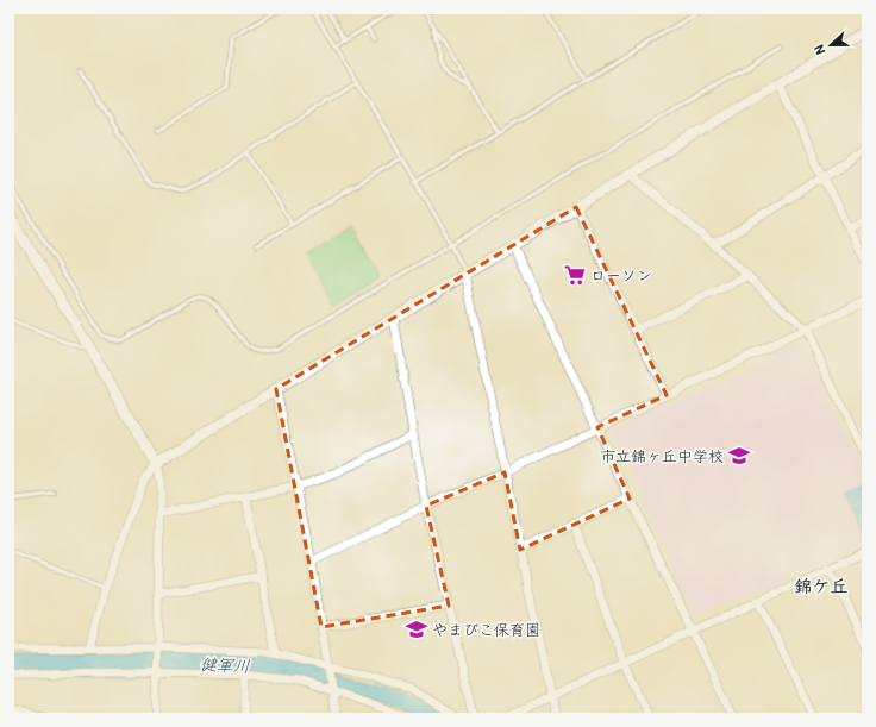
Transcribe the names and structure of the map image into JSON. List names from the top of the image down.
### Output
{
  "districts": ["錦ケ丘"],
  "water": ["健軍川"],
  "places": {
    "supermarket": ["ローソン"],
    "school or university": ["市立錦ヶ丘中学校", "やまびこ保育園"]
  },
  "north": "left"
}
